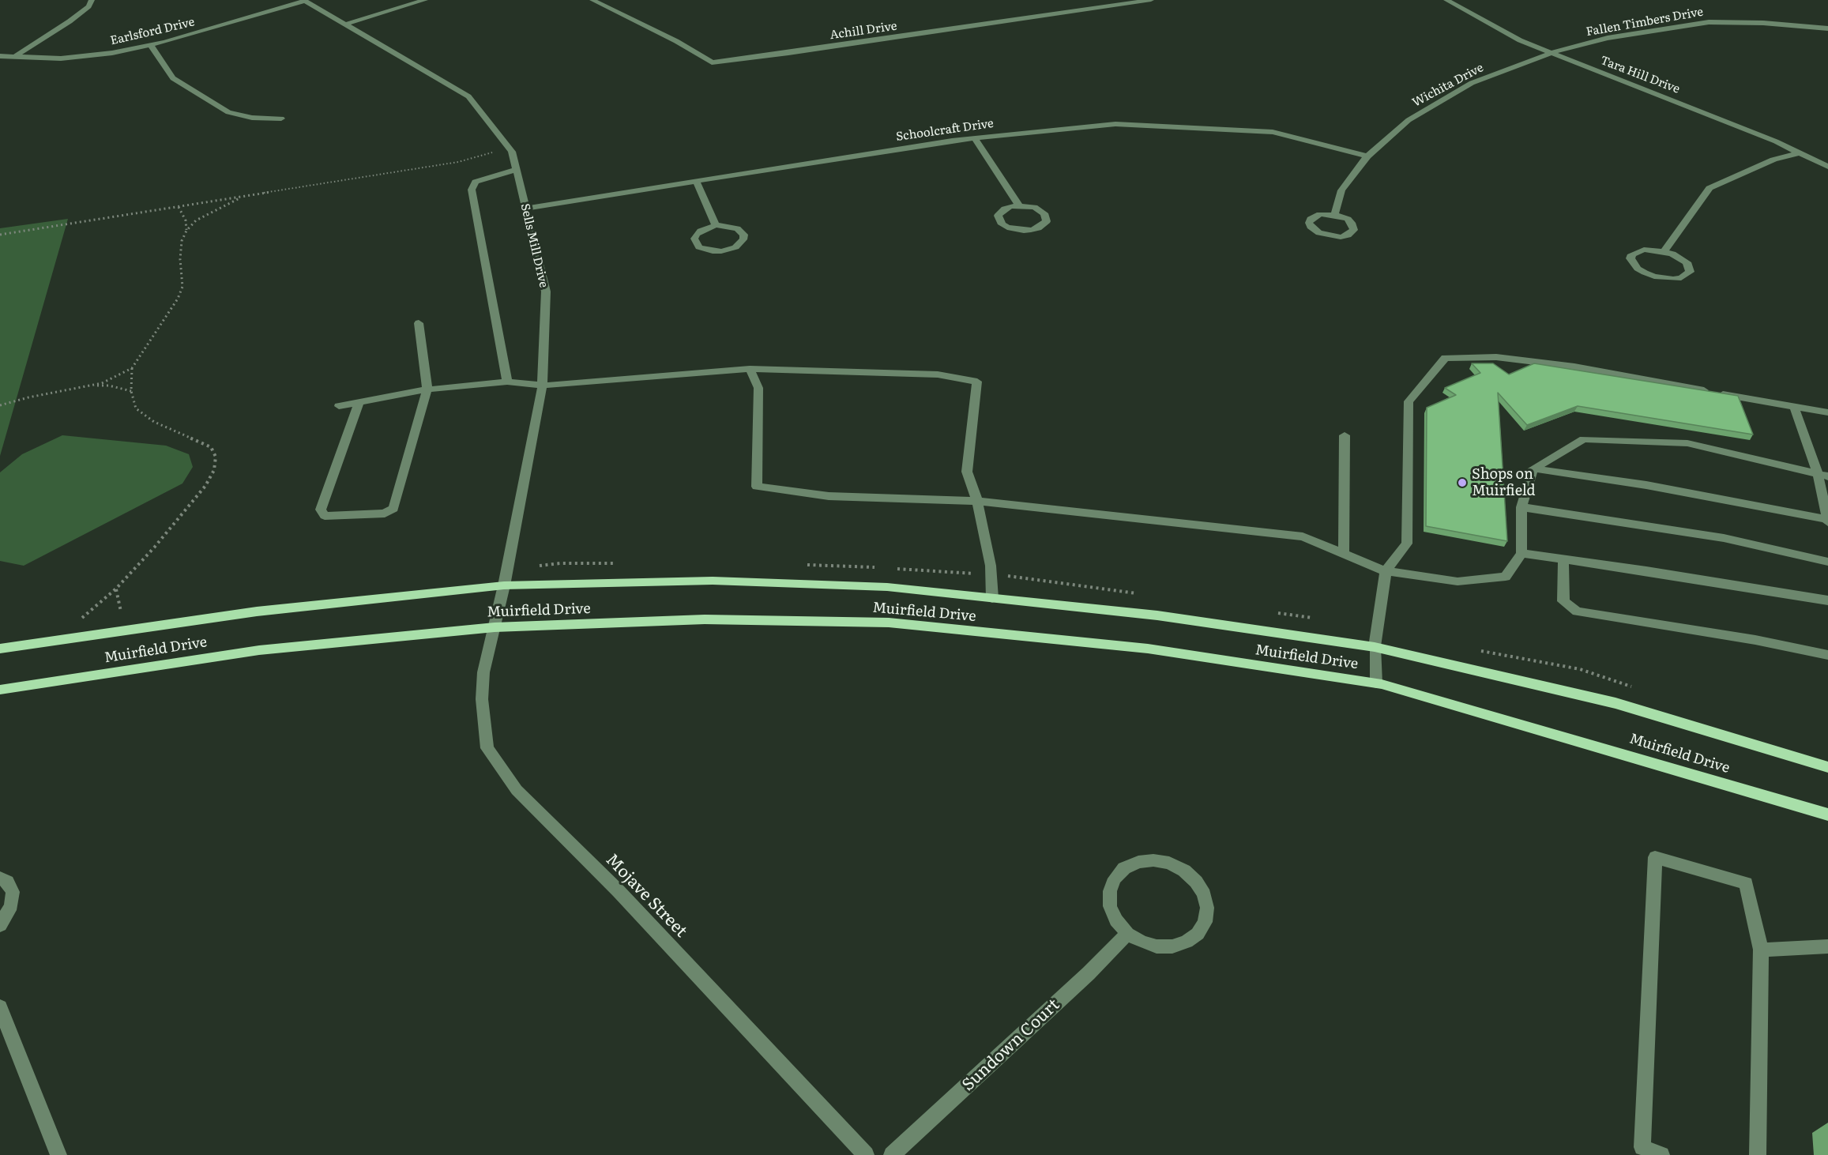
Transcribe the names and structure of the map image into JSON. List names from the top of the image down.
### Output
{
  "streets": {
    "main road": ["Muirfield Drive"],
    "street": [
      "Fallen Timbers Drive",
      "Achill Drive",
      "Earlsford Drive",
      "Tara Hill Drive",
      "Wichita Drive",
      "Schoolcraft Drive",
      "Sells Mill Drive",
      "Mojave Street",
      "Sundown Court"
    ]
  },
  "crossings": [
    ["Fallen Timbers Drive", "Tara Hill Drive"],
    ["Fallen Timbers Drive", "Wichita Drive"],
    ["Earlsford Drive", "Sells Mill Drive"],
    ["Tara Hill Drive", "Wichita Drive"],
    ["Wichita Drive", "Schoolcraft Drive"],
    ["Schoolcraft Drive", "Sells Mill Drive"],
    ["Sells Mill Drive", "Muirfield Drive"],
    ["Sells Mill Drive", "Mojave Street"],
    ["Muirfield Drive", "Mojave Street"]
  ],
  "places": ["Shops on Muirfield"]
}
